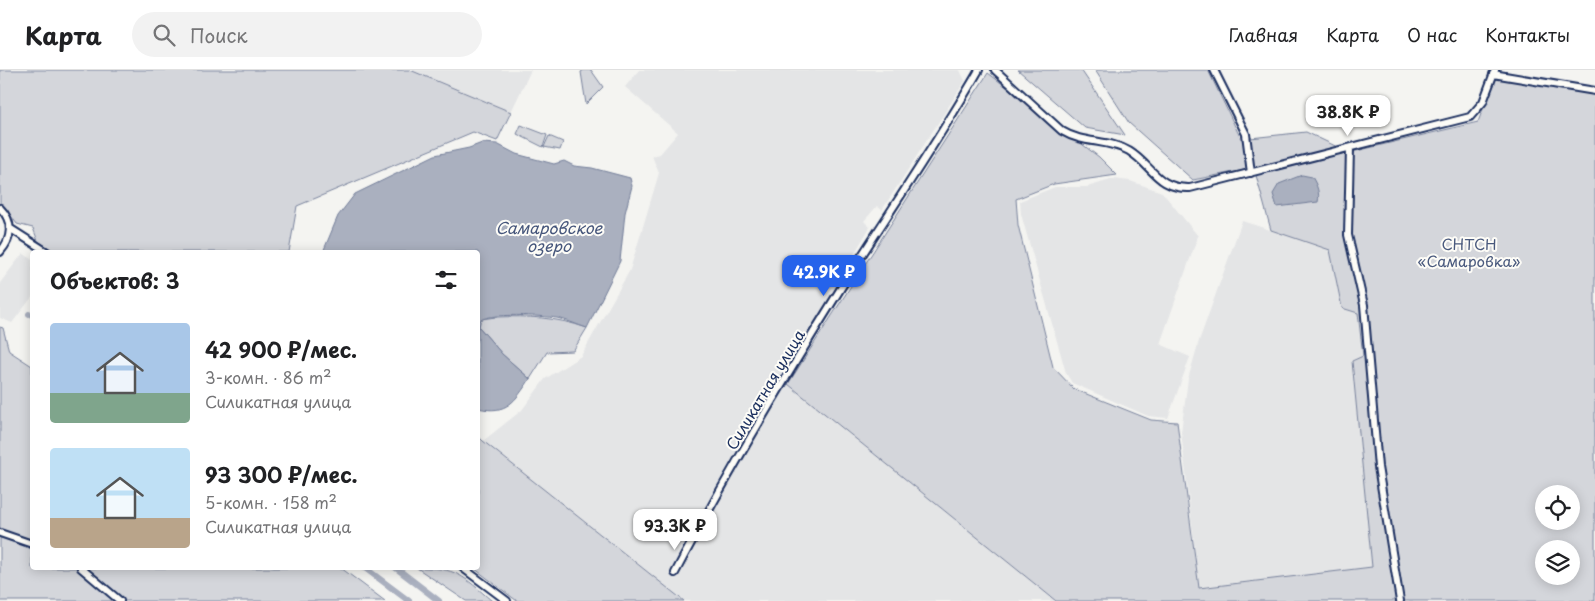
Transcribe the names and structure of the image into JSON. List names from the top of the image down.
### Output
{
  "streets": {
    "street": ["Силикатная улица"]
  },
  "water": ["Самаровское озеро"],
  "parks": ["СНТСН «Самаровка»"],
  "page": {
    "header": "Карта",
    "search": "Поиск",
    "nav": [
      "Главная",
      "Карта",
      "О нас",
      "Контакты"
    ],
    "price": ["38.8K ₽", "42.9K ₽", "93.3K ₽"],
    "heading": "Объектов: 3",
    "list": [
      {
        "name": "42 900 ₽/мес.",
        "note": "3-комн. · 86 m² · Силикатная улица"
      },
      {
        "name": "93 300 ₽/мес.",
        "note": "5-комн. · 158 m² · Силикатная улица"
      }
    ]
  }
}
